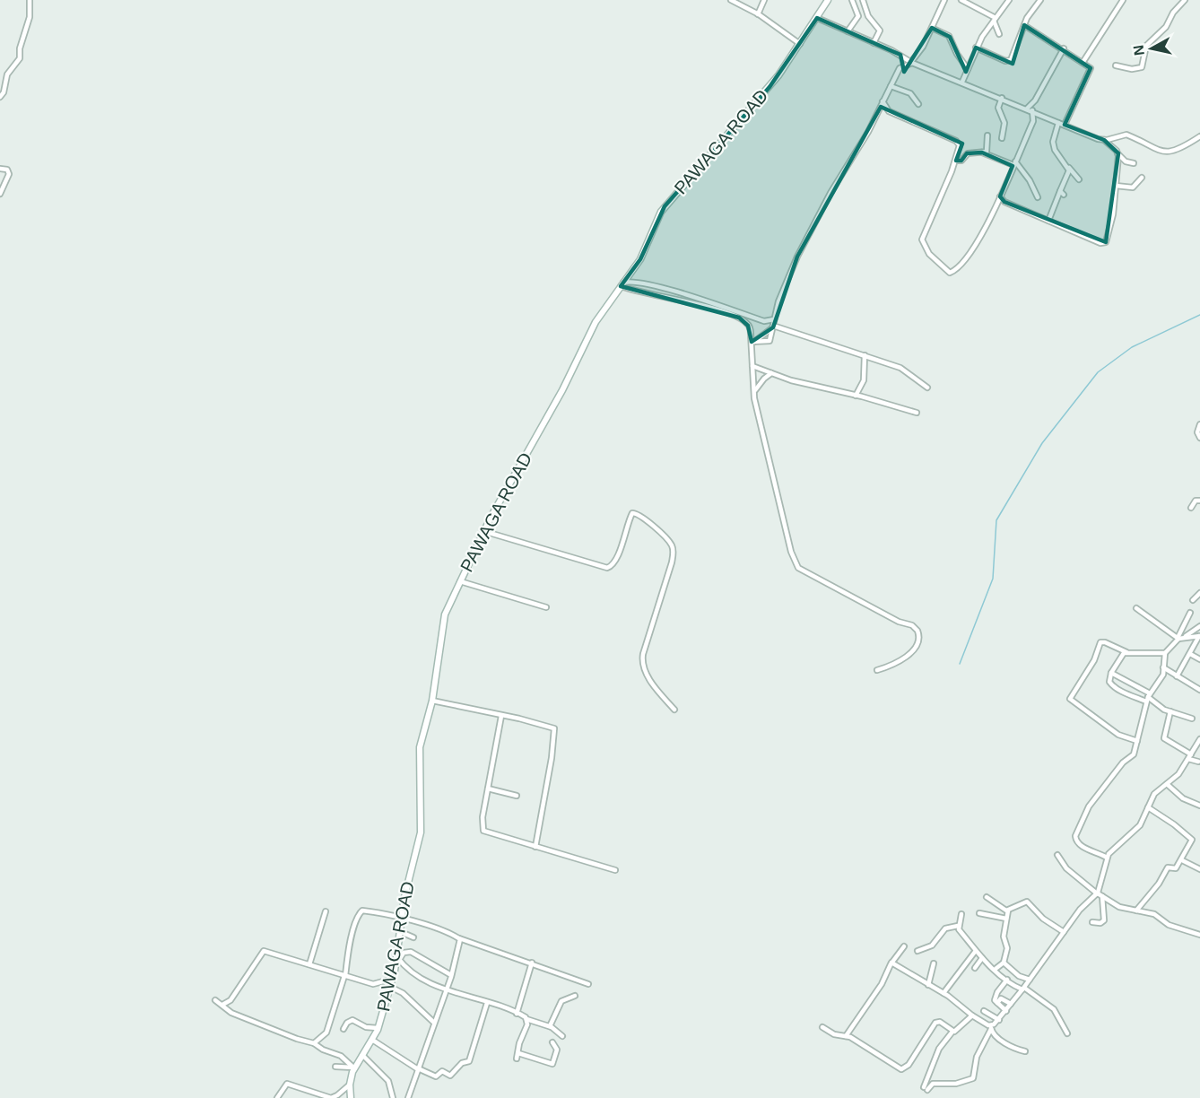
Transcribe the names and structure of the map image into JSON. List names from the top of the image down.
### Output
{
  "streets": {
    "main road": ["PAWAGA ROAD"]
  },
  "north": "left"
}
